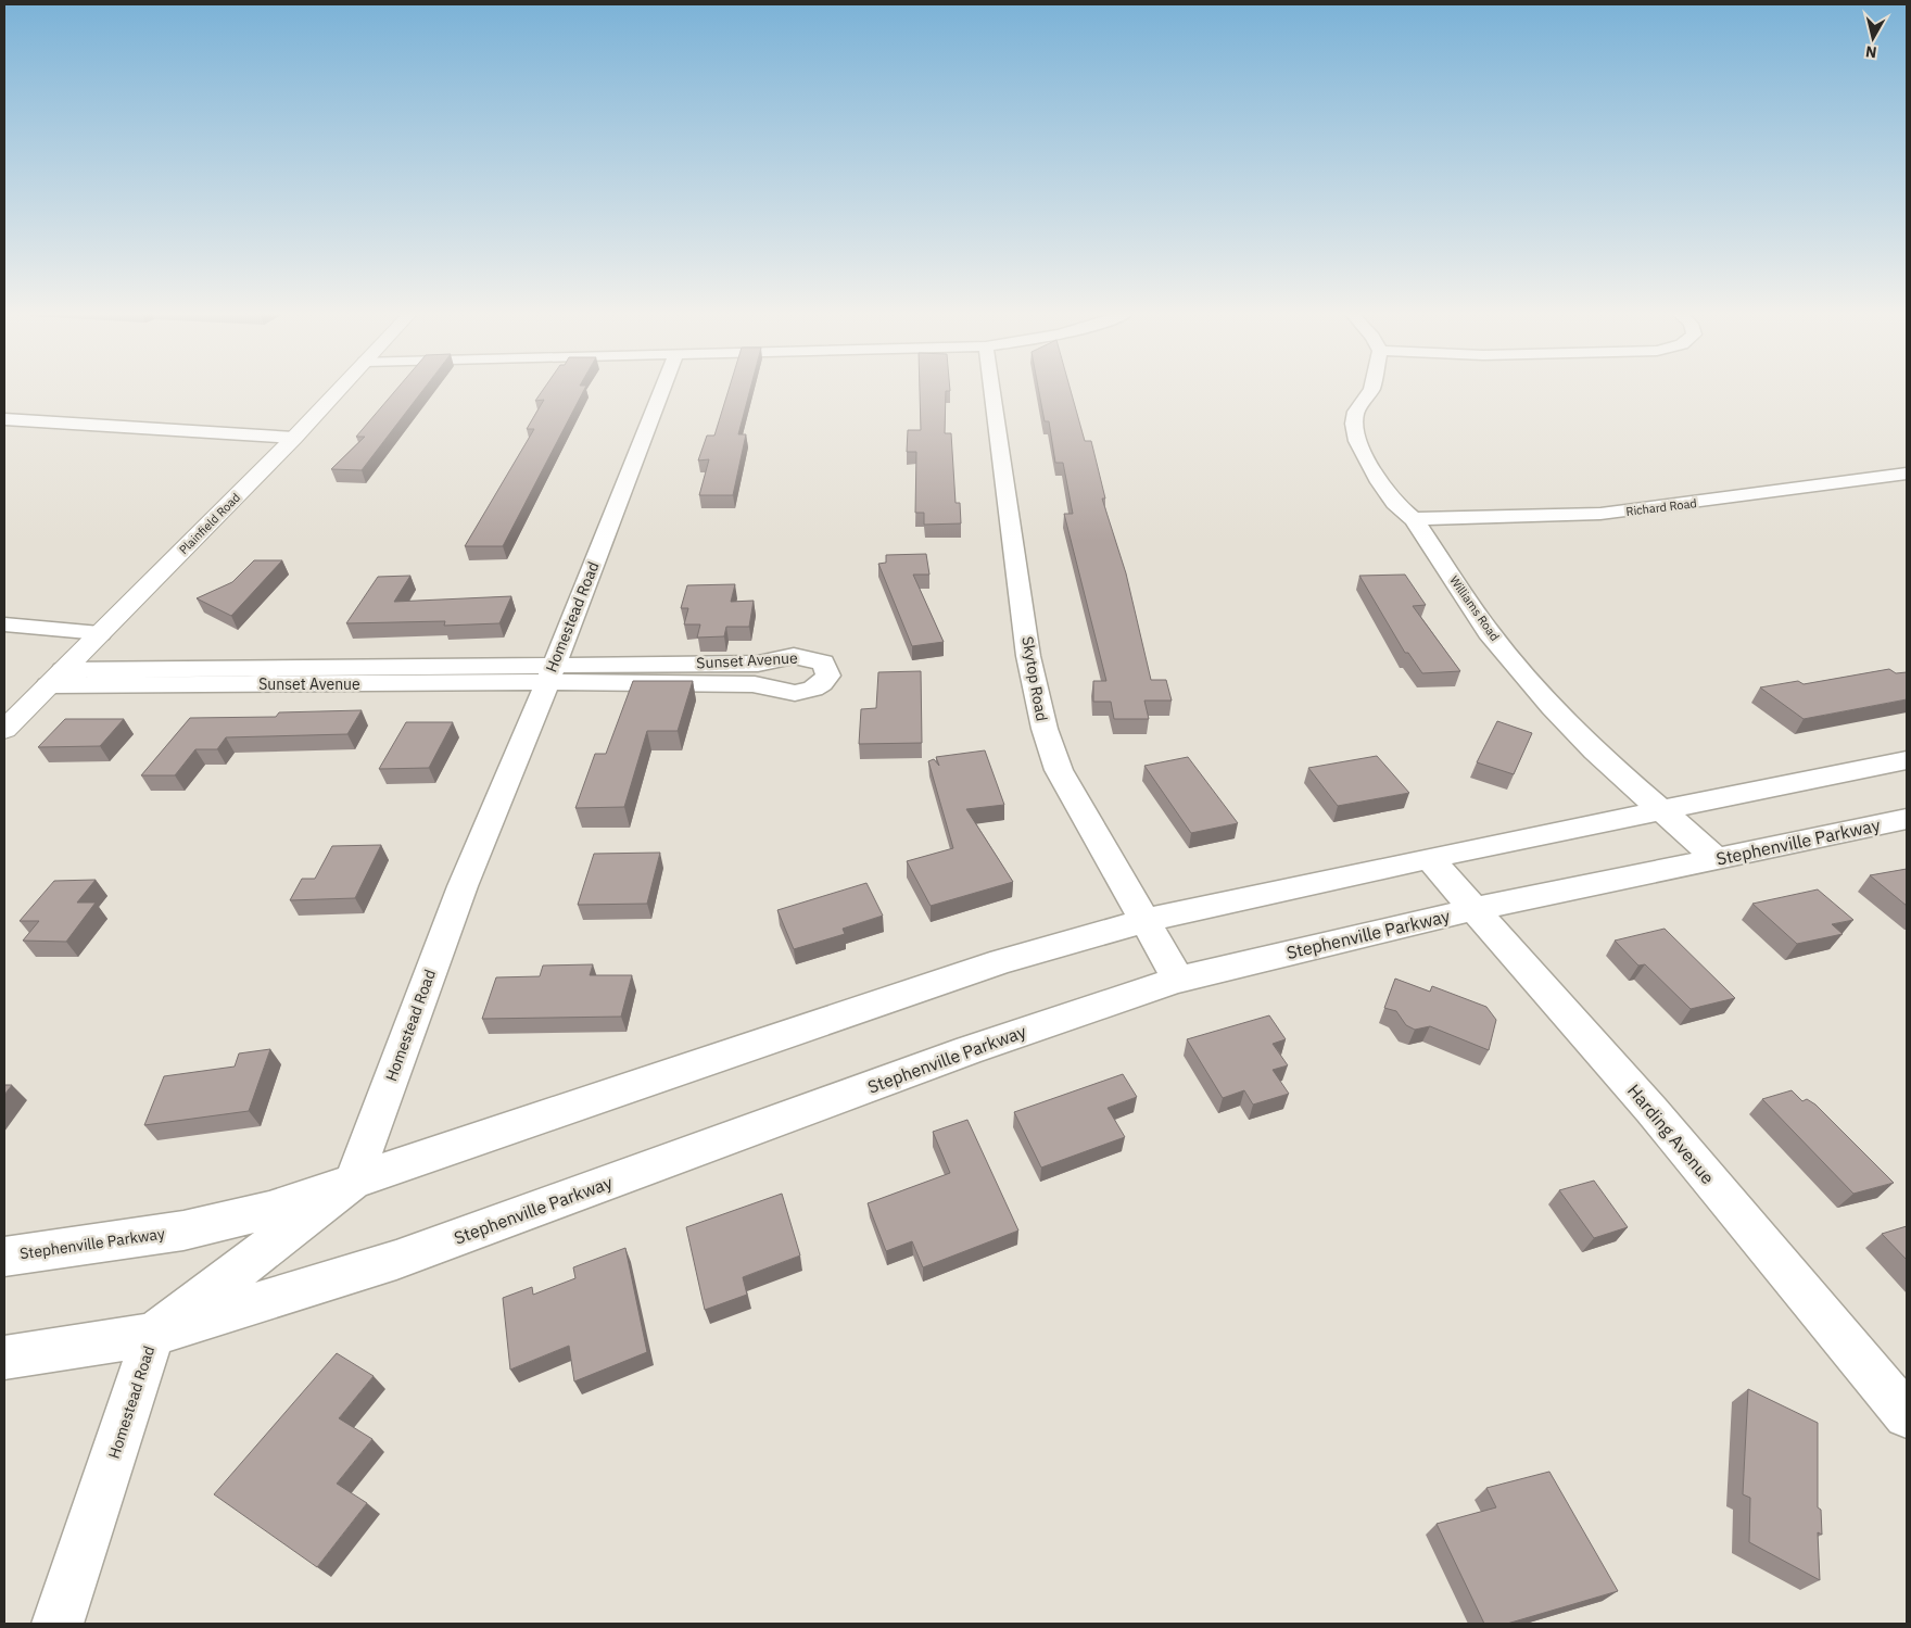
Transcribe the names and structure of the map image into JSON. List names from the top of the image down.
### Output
{
  "streets": {
    "street": [
      "Richard Road",
      "Plainfield Road",
      "Williams Road",
      "Homestead Road",
      "Sunset Avenue",
      "Skytop Road",
      "Stephenville Parkway",
      "Harding Avenue"
    ]
  },
  "crossings": [
    ["Richard Road", "Williams Road"],
    ["Plainfield Road", "Sunset Avenue"],
    ["Williams Road", "Stephenville Parkway"],
    ["Homestead Road", "Sunset Avenue"],
    ["Homestead Road", "Stephenville Parkway"],
    ["Skytop Road", "Stephenville Parkway"],
    ["Stephenville Parkway", "Harding Avenue"]
  ],
  "north": "bottom"
}
